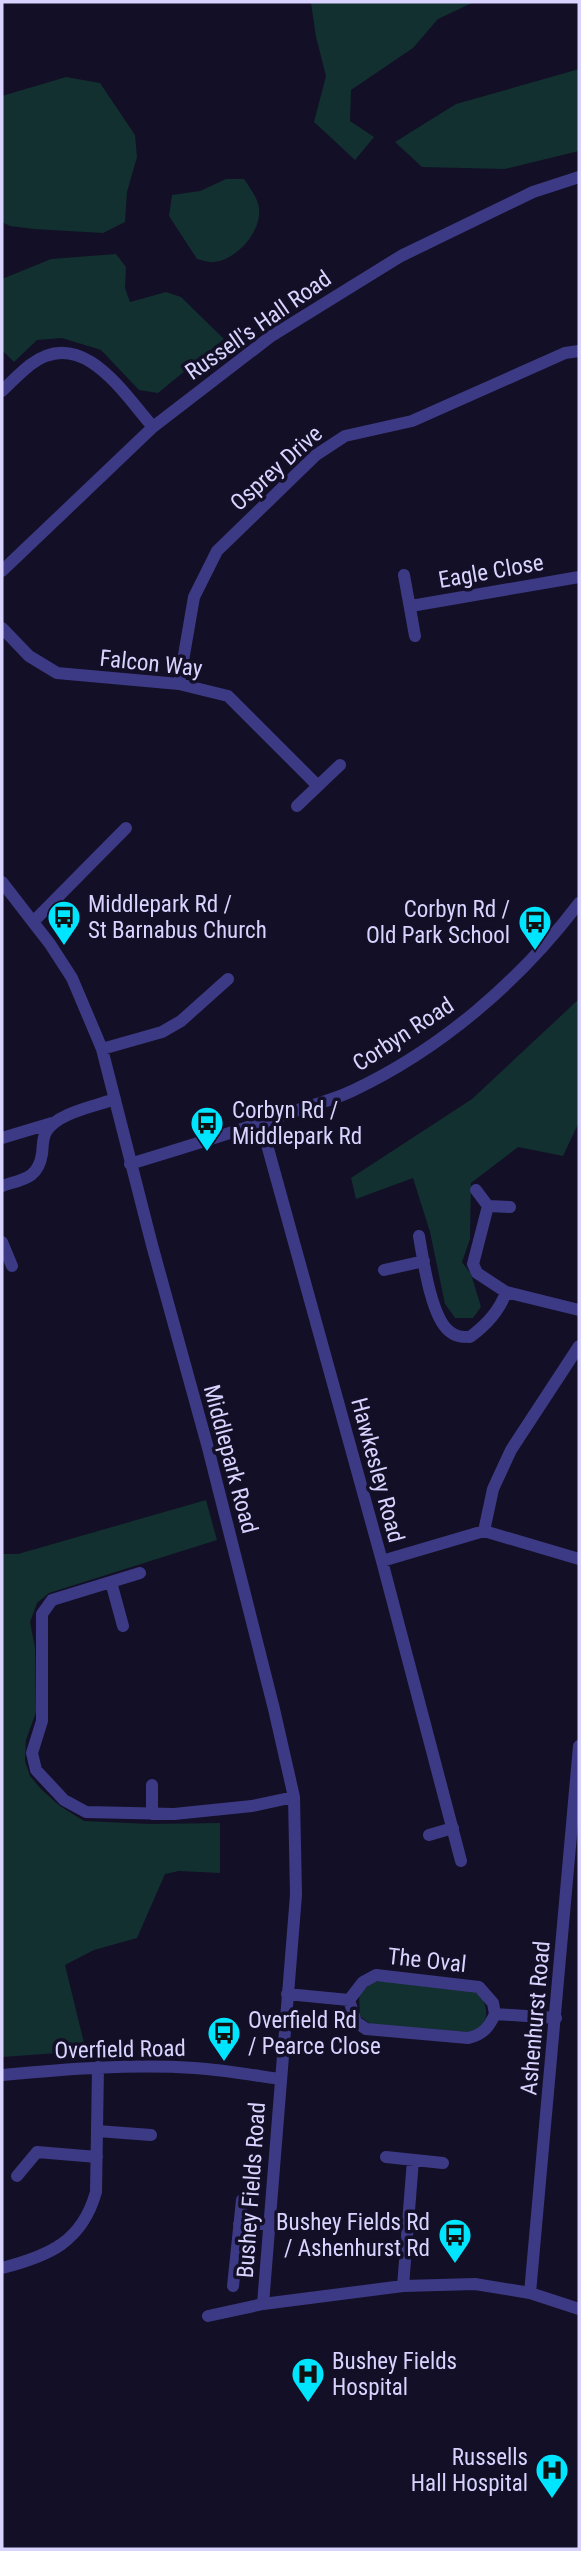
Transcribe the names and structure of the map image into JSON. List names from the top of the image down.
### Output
{
  "streets": {
    "street": [
      "Russell's Hall Road",
      "Osprey Drive",
      "Eagle Close",
      "Falcon Way",
      "Corbyn Road",
      "Middlepark Road",
      "Hawkesley Road",
      "The Oval",
      "Ashenhurst Road",
      "Overfield Road",
      "Bushey Fields Road"
    ]
  },
  "crossings": [
    ["Osprey Drive", "Falcon Way"],
    ["Corbyn Road", "Middlepark Road"],
    ["Corbyn Road", "Hawkesley Road"],
    ["Middlepark Road", "Overfield Road"],
    ["Middlepark Road", "Bushey Fields Road"],
    ["Ashenhurst Road", "Bushey Fields Road"],
    ["Overfield Road", "Bushey Fields Road"]
  ],
  "places": {
    "bus stop": [
      "Middlepark Rd / St Barnabus Church",
      "Corbyn Rd / Old Park School",
      "Corbyn Rd / Middlepark Rd",
      "Overfield Rd / Pearce Close",
      "Bushey Fields Rd / Ashenhurst Rd"
    ],
    "hospital": ["Bushey Fields Hospital", "Russells Hall Hospital"]
  }
}
